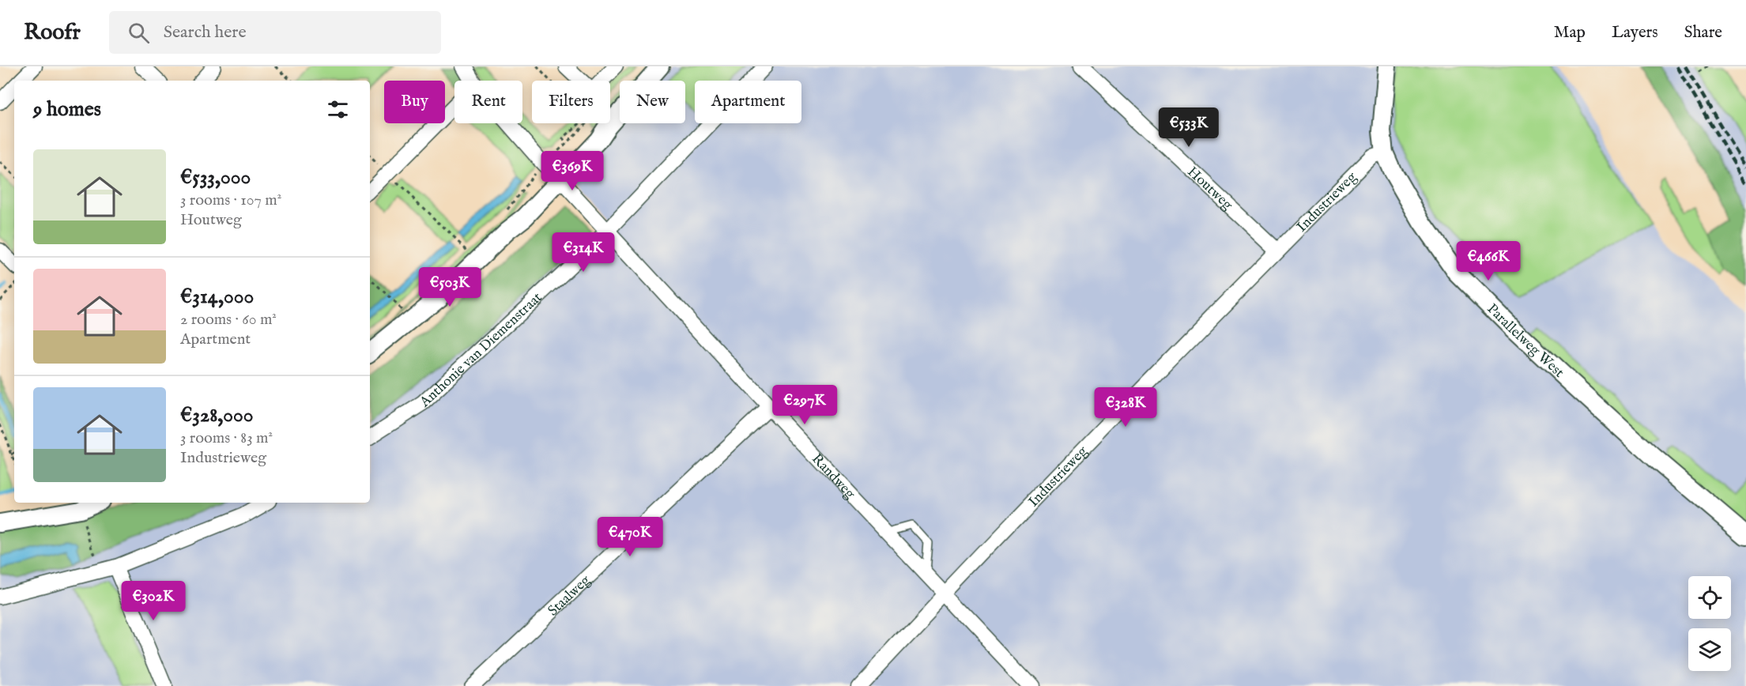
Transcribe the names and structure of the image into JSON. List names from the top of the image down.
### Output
{
  "streets": {
    "street": [
      "Houtweg",
      "Industrieweg",
      "Parallelweg West",
      "Anthonie van Diemenstraat",
      "Randweg",
      "Staalweg"
    ]
  },
  "crossings": [
    ["Houtweg", "Industrieweg"],
    ["Industrieweg", "Parallelweg West"],
    ["Industrieweg", "Randweg"],
    ["Anthonie van Diemenstraat", "Randweg"],
    ["Randweg", "Staalweg"]
  ],
  "page": {
    "header": "Roofr",
    "search": "Search here",
    "nav": ["Map", "Layers", "Share"],
    "chip": [
      "Buy",
      "Rent",
      "Filters",
      "New",
      "Apartment"
    ],
    "heading": "9 homes",
    "price": [
      "€533K",
      "€369K",
      "€314K",
      "€466K",
      "€503K",
      "€297K",
      "€328K",
      "€470K",
      "€302K"
    ],
    "list": [
      {
        "name": "€533,000",
        "note": "3 rooms · 107 m² · Houtweg"
      },
      {
        "name": "€314,000",
        "note": "2 rooms · 60 m² · Apartment"
      },
      {
        "name": "€328,000",
        "note": "3 rooms · 83 m² · Industrieweg"
      }
    ]
  }
}
